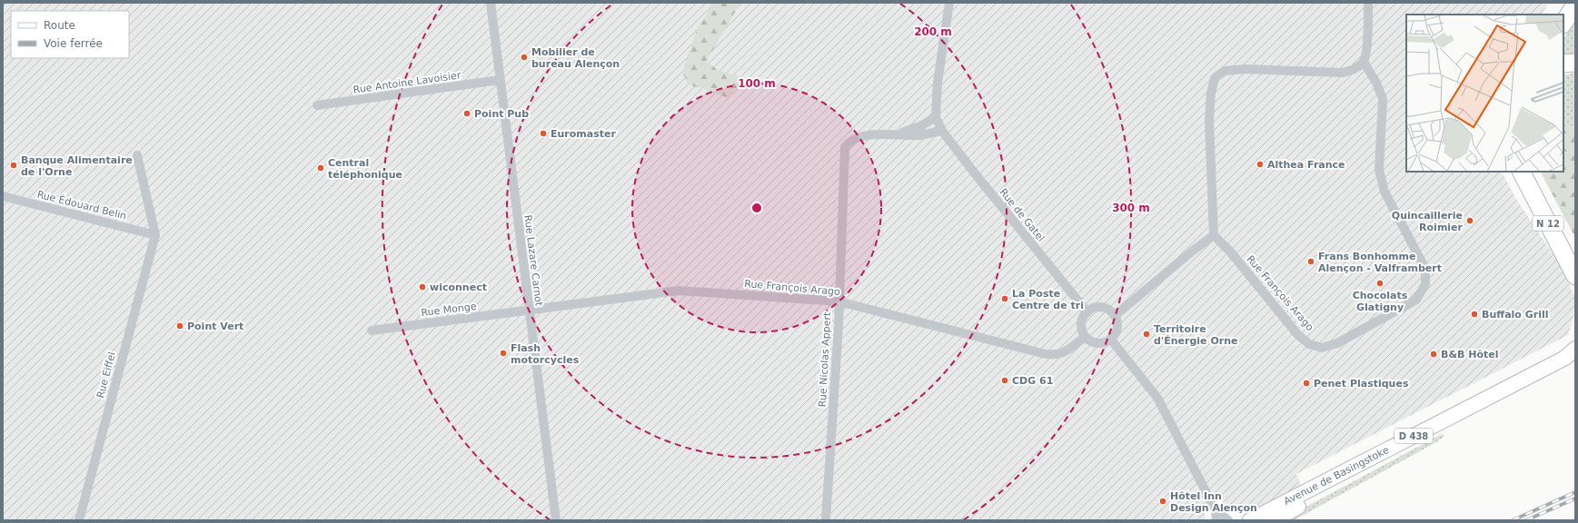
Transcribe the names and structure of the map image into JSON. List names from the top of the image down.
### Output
{
  "streets": {
    "highway": ["N 12"],
    "main road": ["D 438", "Avenue de Basingstoke"],
    "street": [
      "Rue Antoine Lavoisier",
      "Rue Édouard Belin",
      "Rue de Gatel",
      "Rue Lazare Carnot",
      "Rue François Arago",
      "Rue Monge",
      "Rue Nicolas Appert",
      "Rue Eiffel"
    ]
  },
  "crossings": [
    ["Rue Antoine Lavoisier", "Rue Lazare Carnot"],
    ["Rue Édouard Belin", "Rue Eiffel"],
    ["Rue de Gatel", "Rue François Arago"],
    ["Rue de Gatel", "Rue Nicolas Appert"],
    ["Rue Lazare Carnot", "Rue François Arago"],
    ["Rue Lazare Carnot", "Rue Monge"],
    ["Rue François Arago", "Rue Monge"],
    ["Rue François Arago", "Rue Nicolas Appert"]
  ],
  "places": [
    "Mobilier de bureau Alençon",
    "Point Pub",
    "Euromaster",
    "Althea France",
    "Banque Alimentaire de l'Orne",
    "Central téléphonique",
    "Quincaillerie Roimier",
    "Frans Bonhomme Alençon - Valframbert",
    "Chocolats Glatigny",
    "wiconnect",
    "La Poste Centre de tri",
    "Buffalo Grill",
    "Point Vert",
    "Territoire d'Énergie Orne",
    "Flash motorcycles",
    "B&B Hôtel",
    "CDG 61",
    "Penet Plastiques",
    "Hôtel Inn Design Alençon"
  ],
  "legend": ["Route", "Voie ferrée"],
  "rings": ["200 m", "100 m", "300 m"]
}
